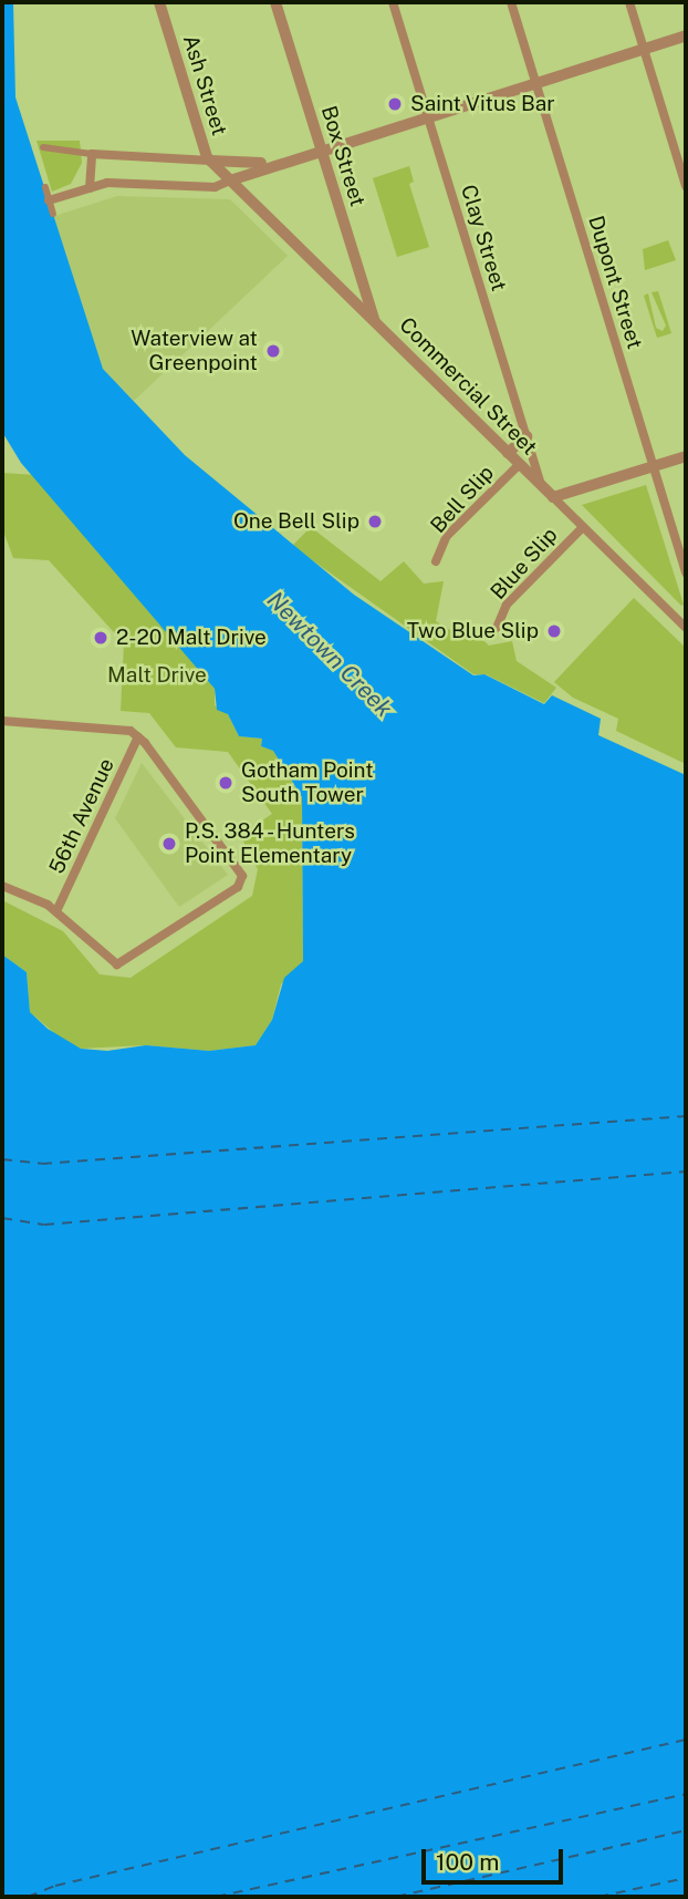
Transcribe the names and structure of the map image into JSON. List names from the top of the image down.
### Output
{
  "streets": {
    "street": [
      "Ash Street",
      "Box Street",
      "Clay Street",
      "Dupont Street",
      "Commercial Street",
      "Bell Slip",
      "Blue Slip",
      "56th Avenue"
    ]
  },
  "crossings": [
    ["Ash Street", "Commercial Street"],
    ["Box Street", "Commercial Street"],
    ["Clay Street", "Commercial Street"],
    ["Commercial Street", "Bell Slip"],
    ["Commercial Street", "Blue Slip"]
  ],
  "water": ["Newtown Creek"],
  "parks": ["Malt Drive"],
  "places": [
    "Saint Vitus Bar",
    "Waterview at Greenpoint",
    "One Bell Slip",
    "Two Blue Slip",
    "2-20 Malt Drive",
    "Gotham Point South Tower",
    "P.S. 384 - Hunters Point Elementary"
  ],
  "scale_bar": "100 m"
}
